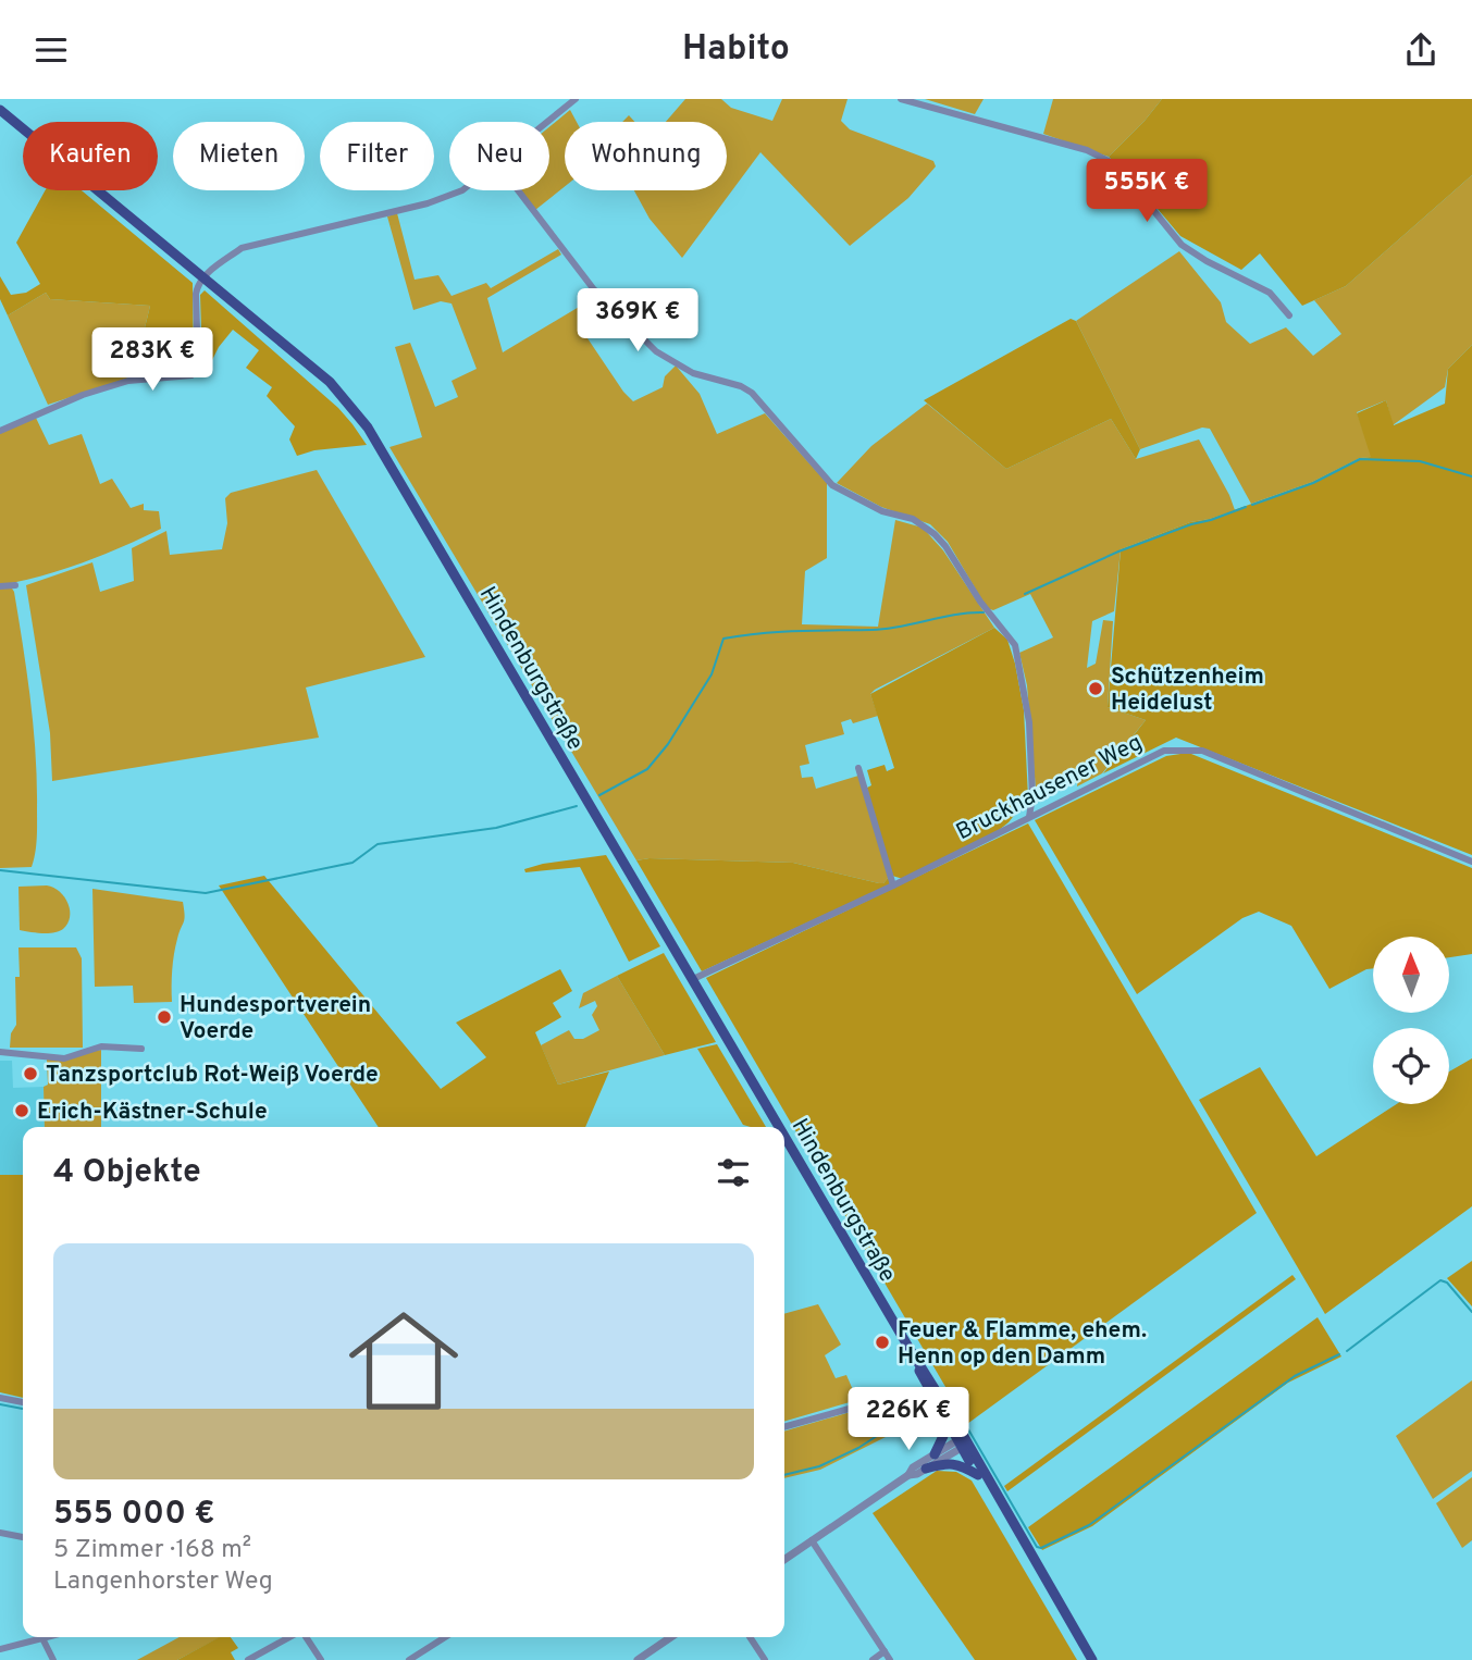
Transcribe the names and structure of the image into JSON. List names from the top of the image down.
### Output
{
  "streets": {
    "main road": ["Hindenburgstraße"],
    "street": ["Bruckhausener Weg"]
  },
  "crossings": [
    ["Hindenburgstraße", "Bruckhausener Weg"]
  ],
  "places": [
    "Schützenheim Heidelust",
    "Hundesportverein Voerde",
    "Tanzsportclub Rot-Weiß Voerde",
    "Erich-Kästner-Schule",
    "Feuer & Flamme, ehem. Henn op den Damm"
  ],
  "north": "top",
  "page": {
    "header": "Habito",
    "chip": [
      "Kaufen",
      "Mieten",
      "Filter",
      "Neu",
      "Wohnung"
    ],
    "price": [
      "555K €",
      "369K €",
      "283K €",
      "226K €"
    ],
    "heading": "4 Objekte",
    "list": [
      {
        "name": "555 000 €",
        "note": "5 Zimmer · 168 m² · Langenhorster Weg"
      }
    ]
  }
}
